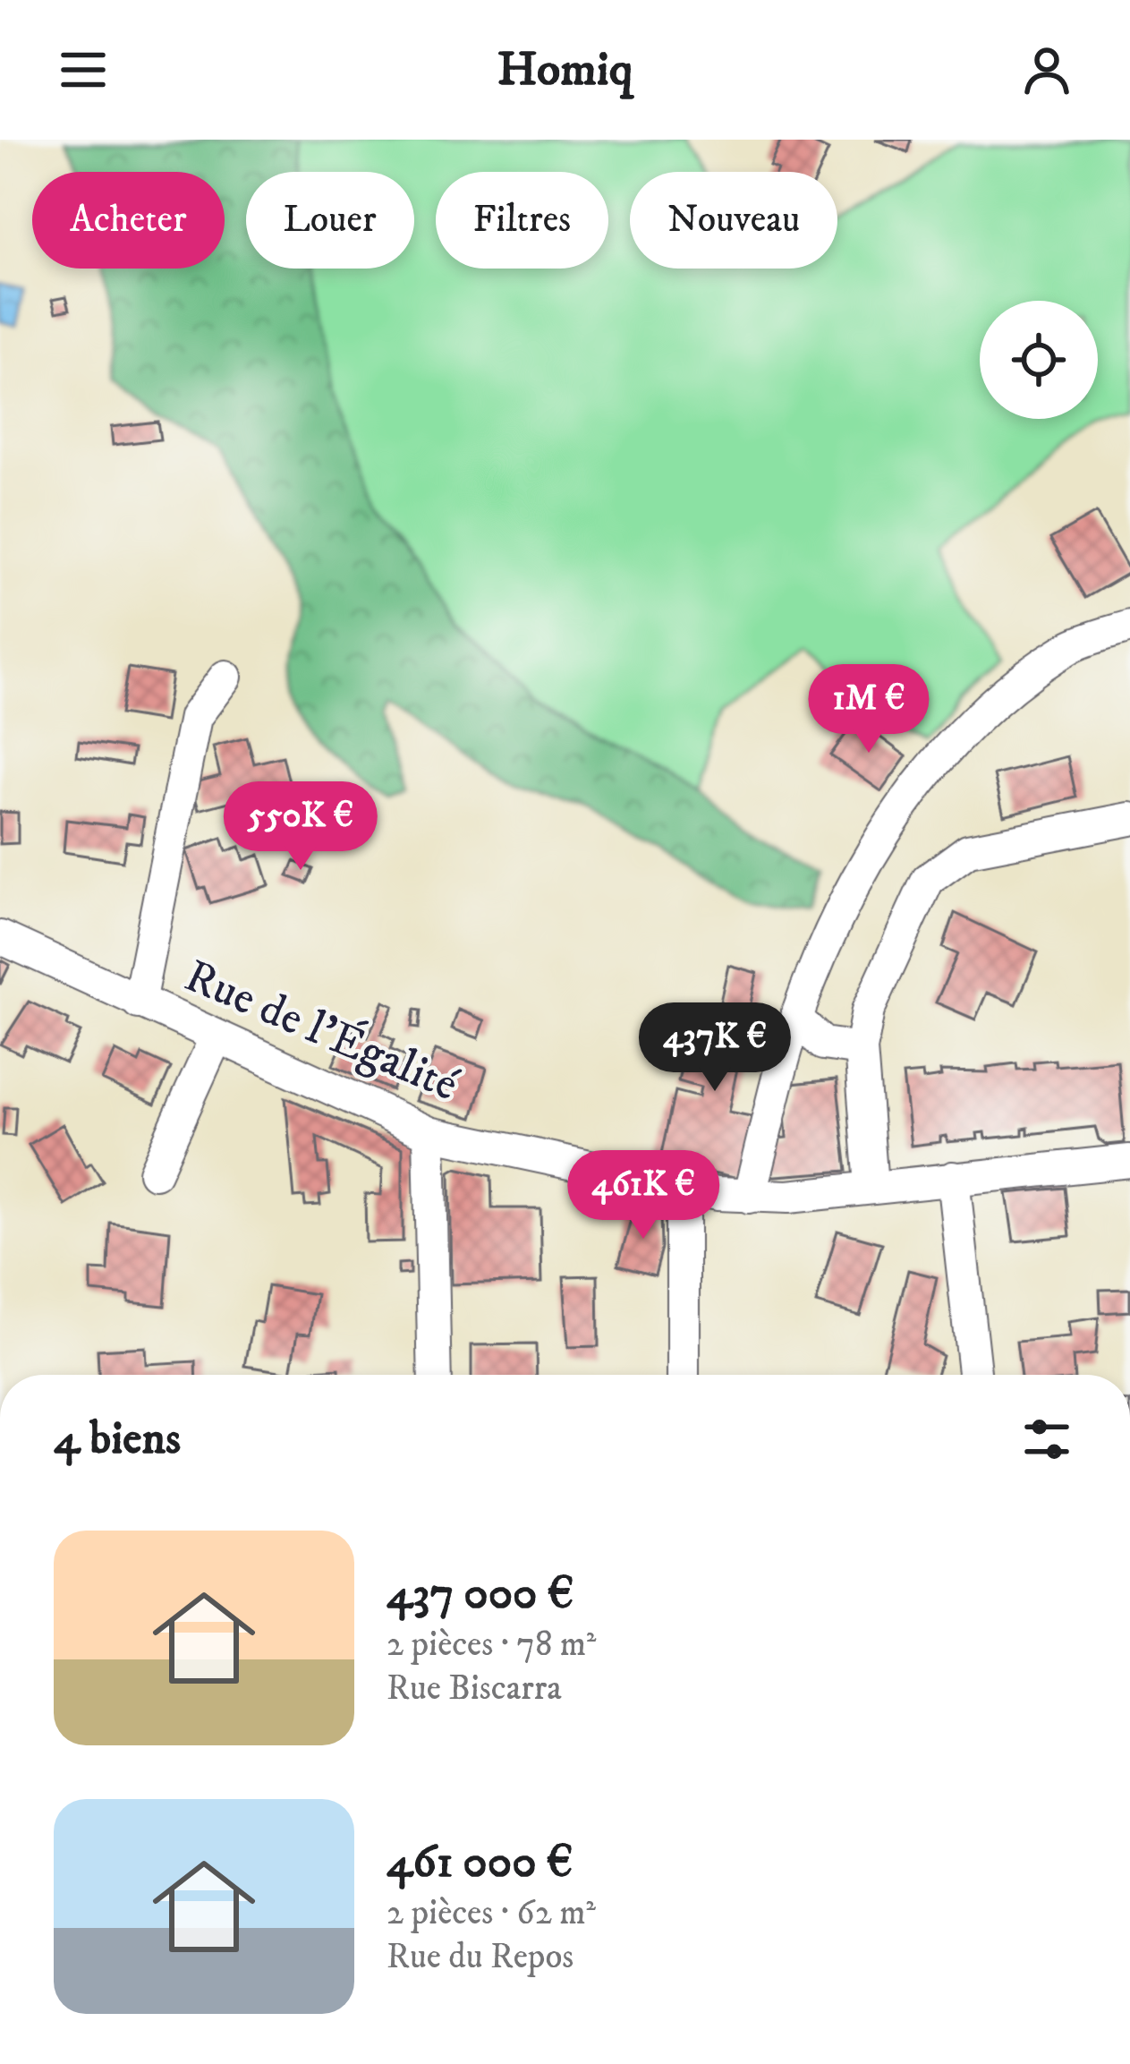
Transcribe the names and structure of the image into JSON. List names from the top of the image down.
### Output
{
  "streets": {
    "street": ["Rue de l'Égalité"]
  },
  "page": {
    "header": "Homiq",
    "chip": [
      "Acheter",
      "Louer",
      "Filtres",
      "Nouveau"
    ],
    "price": [
      "1M €",
      "550K €",
      "437K €",
      "461K €"
    ],
    "heading": "4 biens",
    "list": [
      {
        "name": "437 000 €",
        "note": "2 pièces · 78 m² · Rue Biscarra"
      },
      {
        "name": "461 000 €",
        "note": "2 pièces · 62 m² · Rue du Repos"
      }
    ]
  }
}
